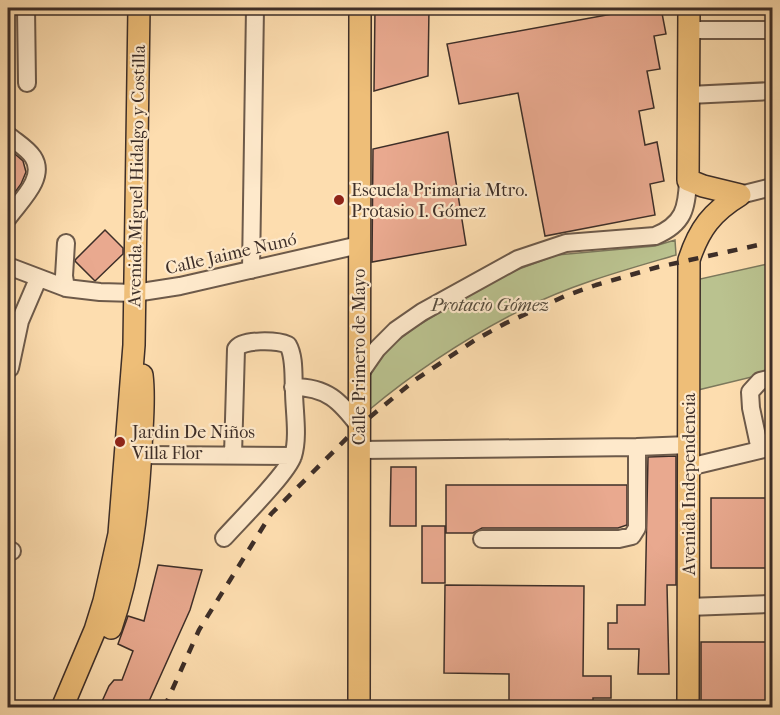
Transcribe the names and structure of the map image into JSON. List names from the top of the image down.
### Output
{
  "streets": {
    "main road": ["Avenida Miguel Hidalgo y Costilla", "Calle Primero de Mayo", "Avenida Independencia"],
    "street": ["Calle Jaime Nunó"]
  },
  "crossings": [
    ["Avenida Miguel Hidalgo y Costilla", "Calle Jaime Nunó"],
    ["Calle Jaime Nunó", "Calle Primero de Mayo"]
  ],
  "parks": ["Protacio Gómez"],
  "places": ["Escuela Primaria Mtro. Protasio I. Gómez", "Jardin De Niños Villa Flor"]
}
